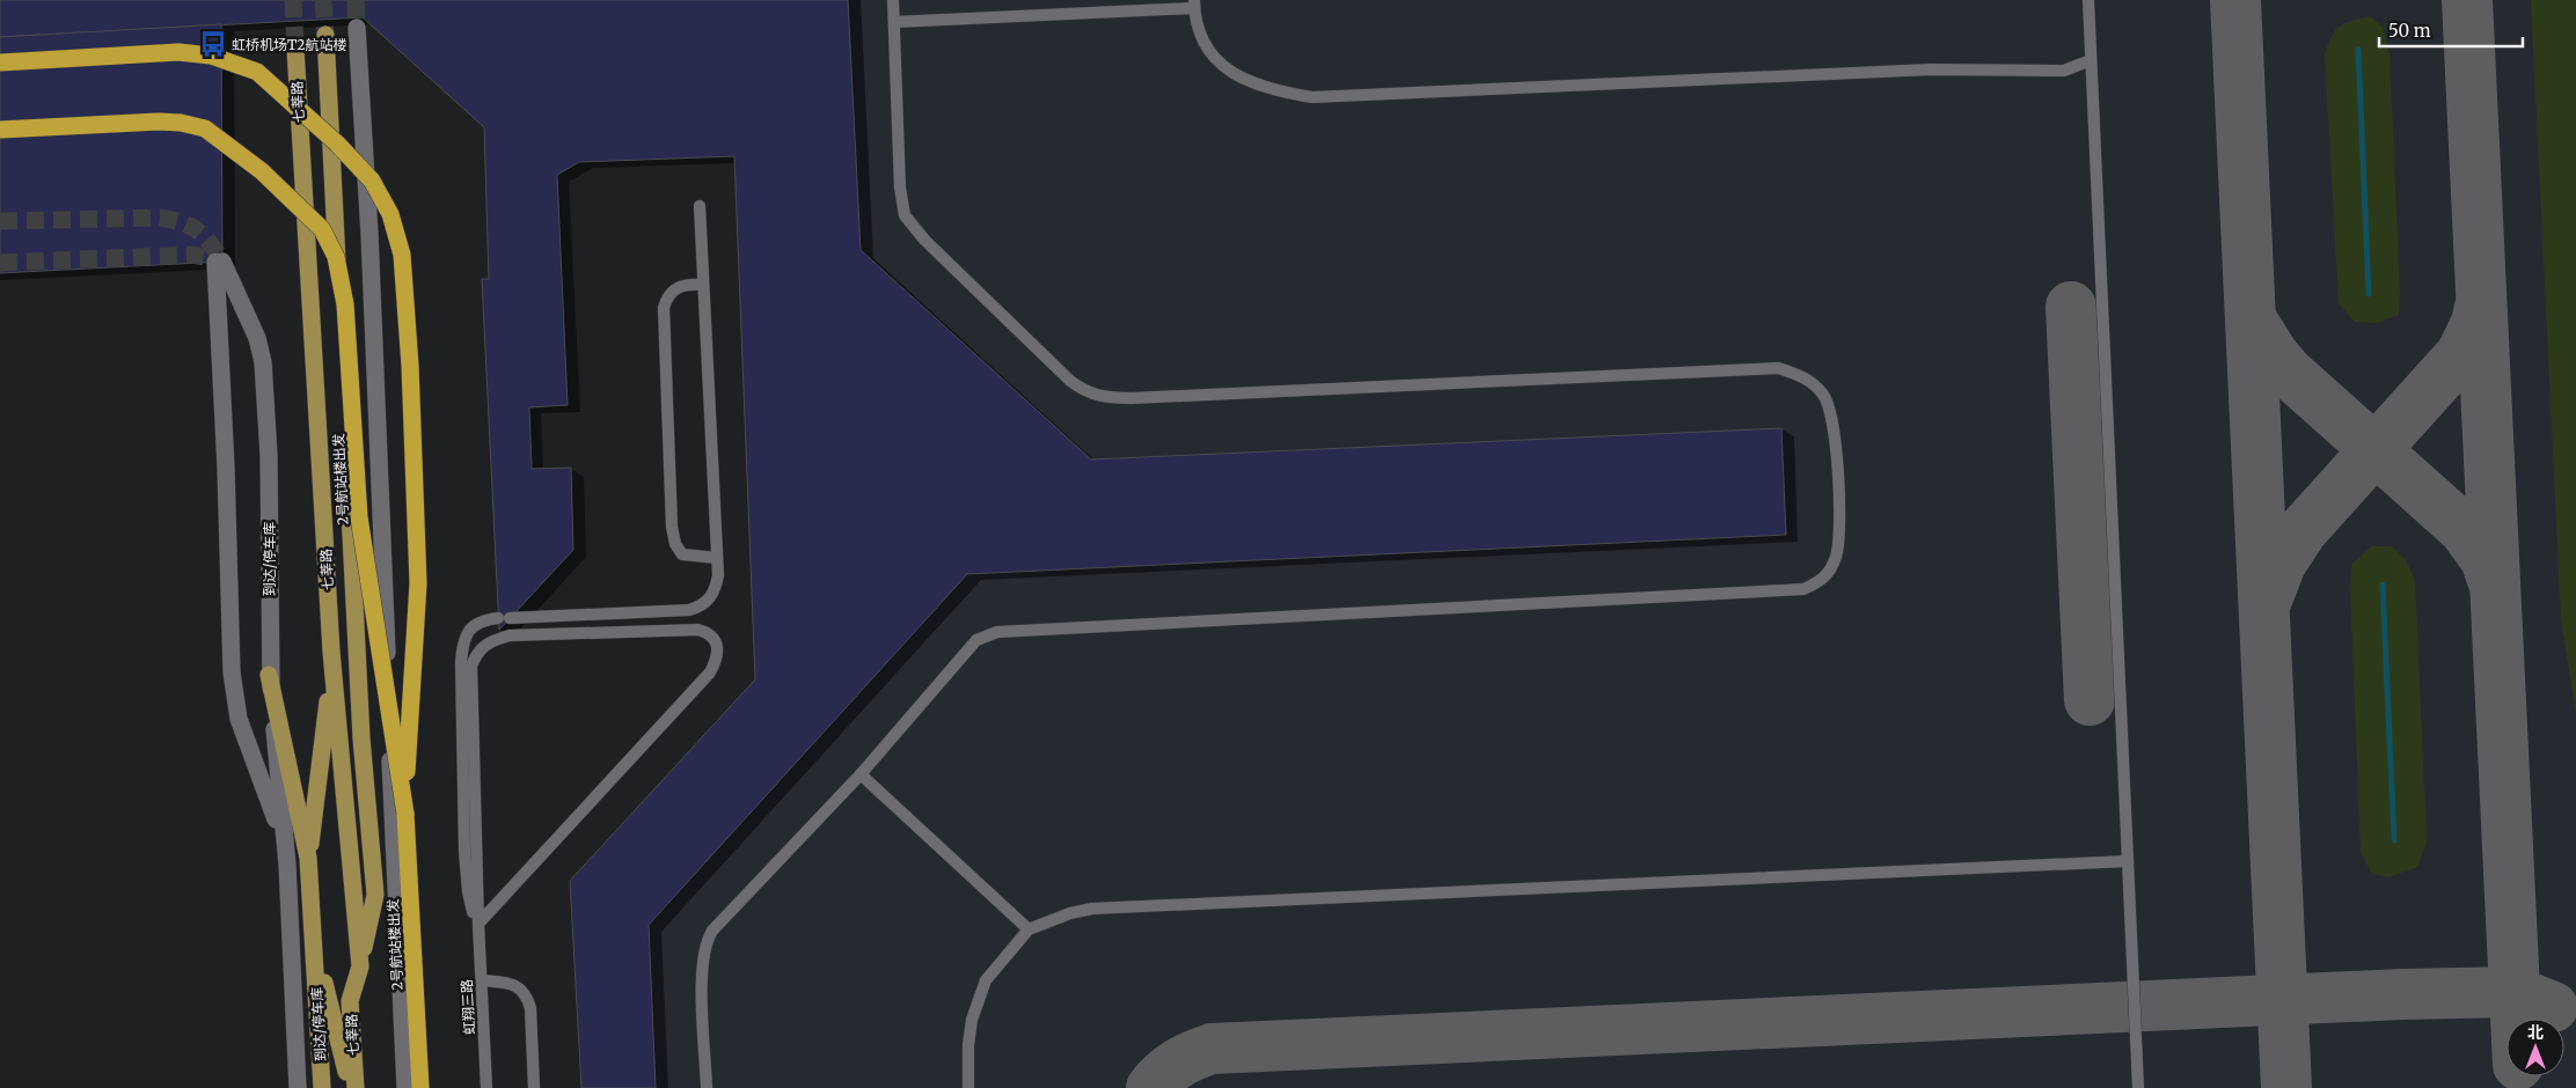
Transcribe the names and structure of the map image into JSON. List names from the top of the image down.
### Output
{
  "streets": {
    "highway": ["2号航站楼出发"],
    "main road": ["七莘路", "到达/停车库"],
    "lane": ["虹翔三路"]
  },
  "places": {
    "bus stop": ["虹桥机场T2航站楼"]
  },
  "scale_bar": "50 m",
  "north": "top"
}
